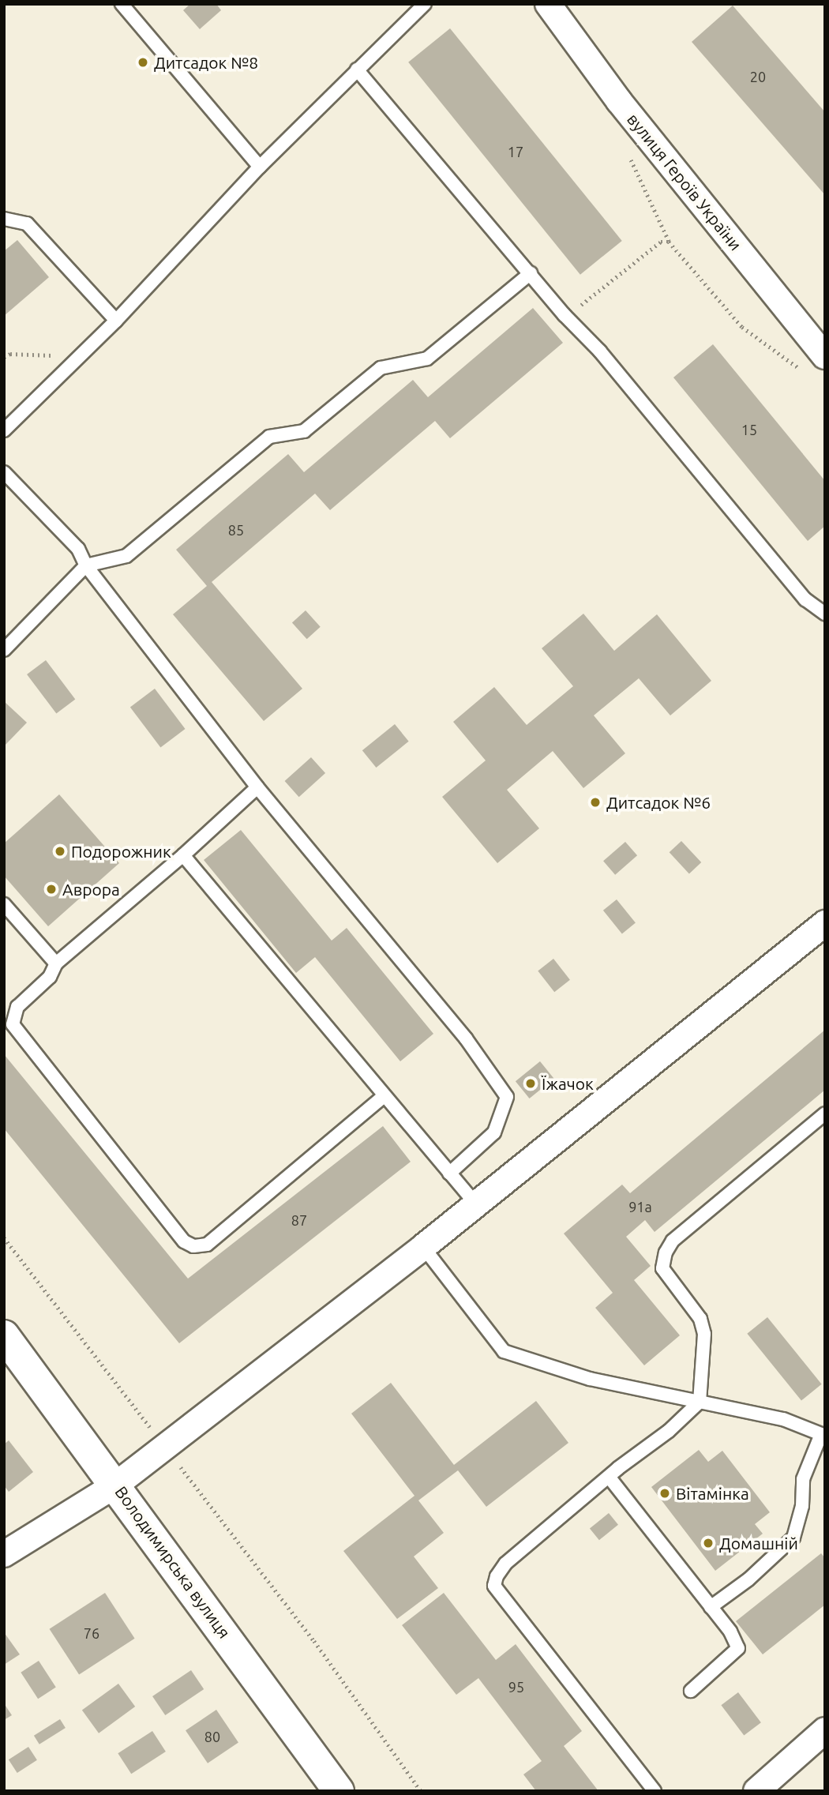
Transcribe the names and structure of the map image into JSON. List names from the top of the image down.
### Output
{
  "streets": {
    "main road": ["Володимирська вулиця"],
    "street": ["вулиця Героїв України"]
  },
  "places": [
    "Дитсадок №8",
    "Дитсадок №6",
    "Подорожник",
    "Аврора",
    "Їжачок",
    "Вітамінка",
    "Домашній"
  ],
  "house_numbers": [
    "20",
    "17",
    "15",
    "85",
    "91а",
    "87",
    "76",
    "95",
    "80"
  ]
}
